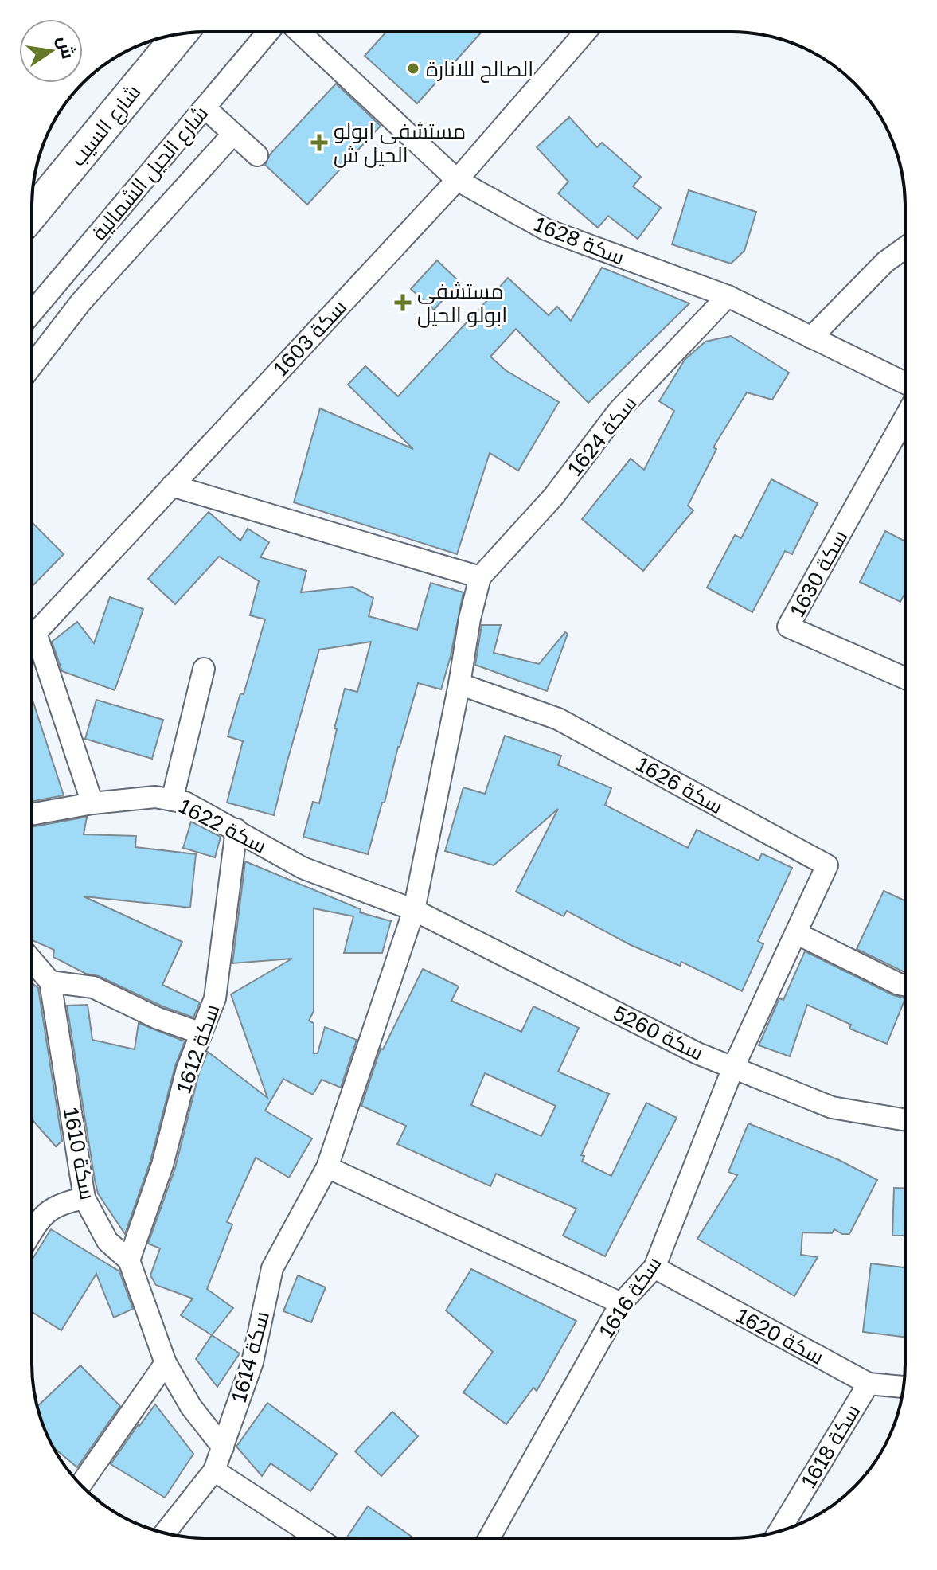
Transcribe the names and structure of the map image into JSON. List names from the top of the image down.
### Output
{
  "streets": {
    "highway": ["شارع السيب"],
    "street": [
      "شارع الحيل الشمالية",
      "سكة 1628",
      "سكة 1603",
      "سكة 1624",
      "سكة 1630",
      "سكة 1626",
      "سكة 1622",
      "سكة 5260",
      "سكة 1612",
      "سكة 1610",
      "سكة 1616",
      "سكة 1620",
      "سكة 1614",
      "سكة 1618"
    ]
  },
  "crossings": [
    ["سكة 1628", "سكة 1603"],
    ["سكة 1628", "سكة 1624"],
    ["سكة 1624", "سكة 1626"],
    ["سكة 1624", "سكة 1622"],
    ["سكة 1624", "سكة 5260"],
    ["سكة 1624", "سكة 1614"],
    ["سكة 1626", "سكة 5260"],
    ["سكة 1626", "سكة 1616"],
    ["سكة 1622", "سكة 5260"],
    ["سكة 1622", "سكة 1612"],
    ["سكة 1622", "سكة 1614"],
    ["سكة 5260", "سكة 1616"],
    ["سكة 5260", "سكة 1614"],
    ["سكة 1612", "سكة 1610"],
    ["سكة 1610", "سكة 1614"],
    ["سكة 1616", "سكة 1620"],
    ["سكة 1620", "سكة 1618"]
  ],
  "places": {
    "other": ["الصالح للانارة"],
    "health": ["مستشفى ابولو الحيل ش", "مستشفى ابولو الحيل"]
  },
  "north": "right"
}
